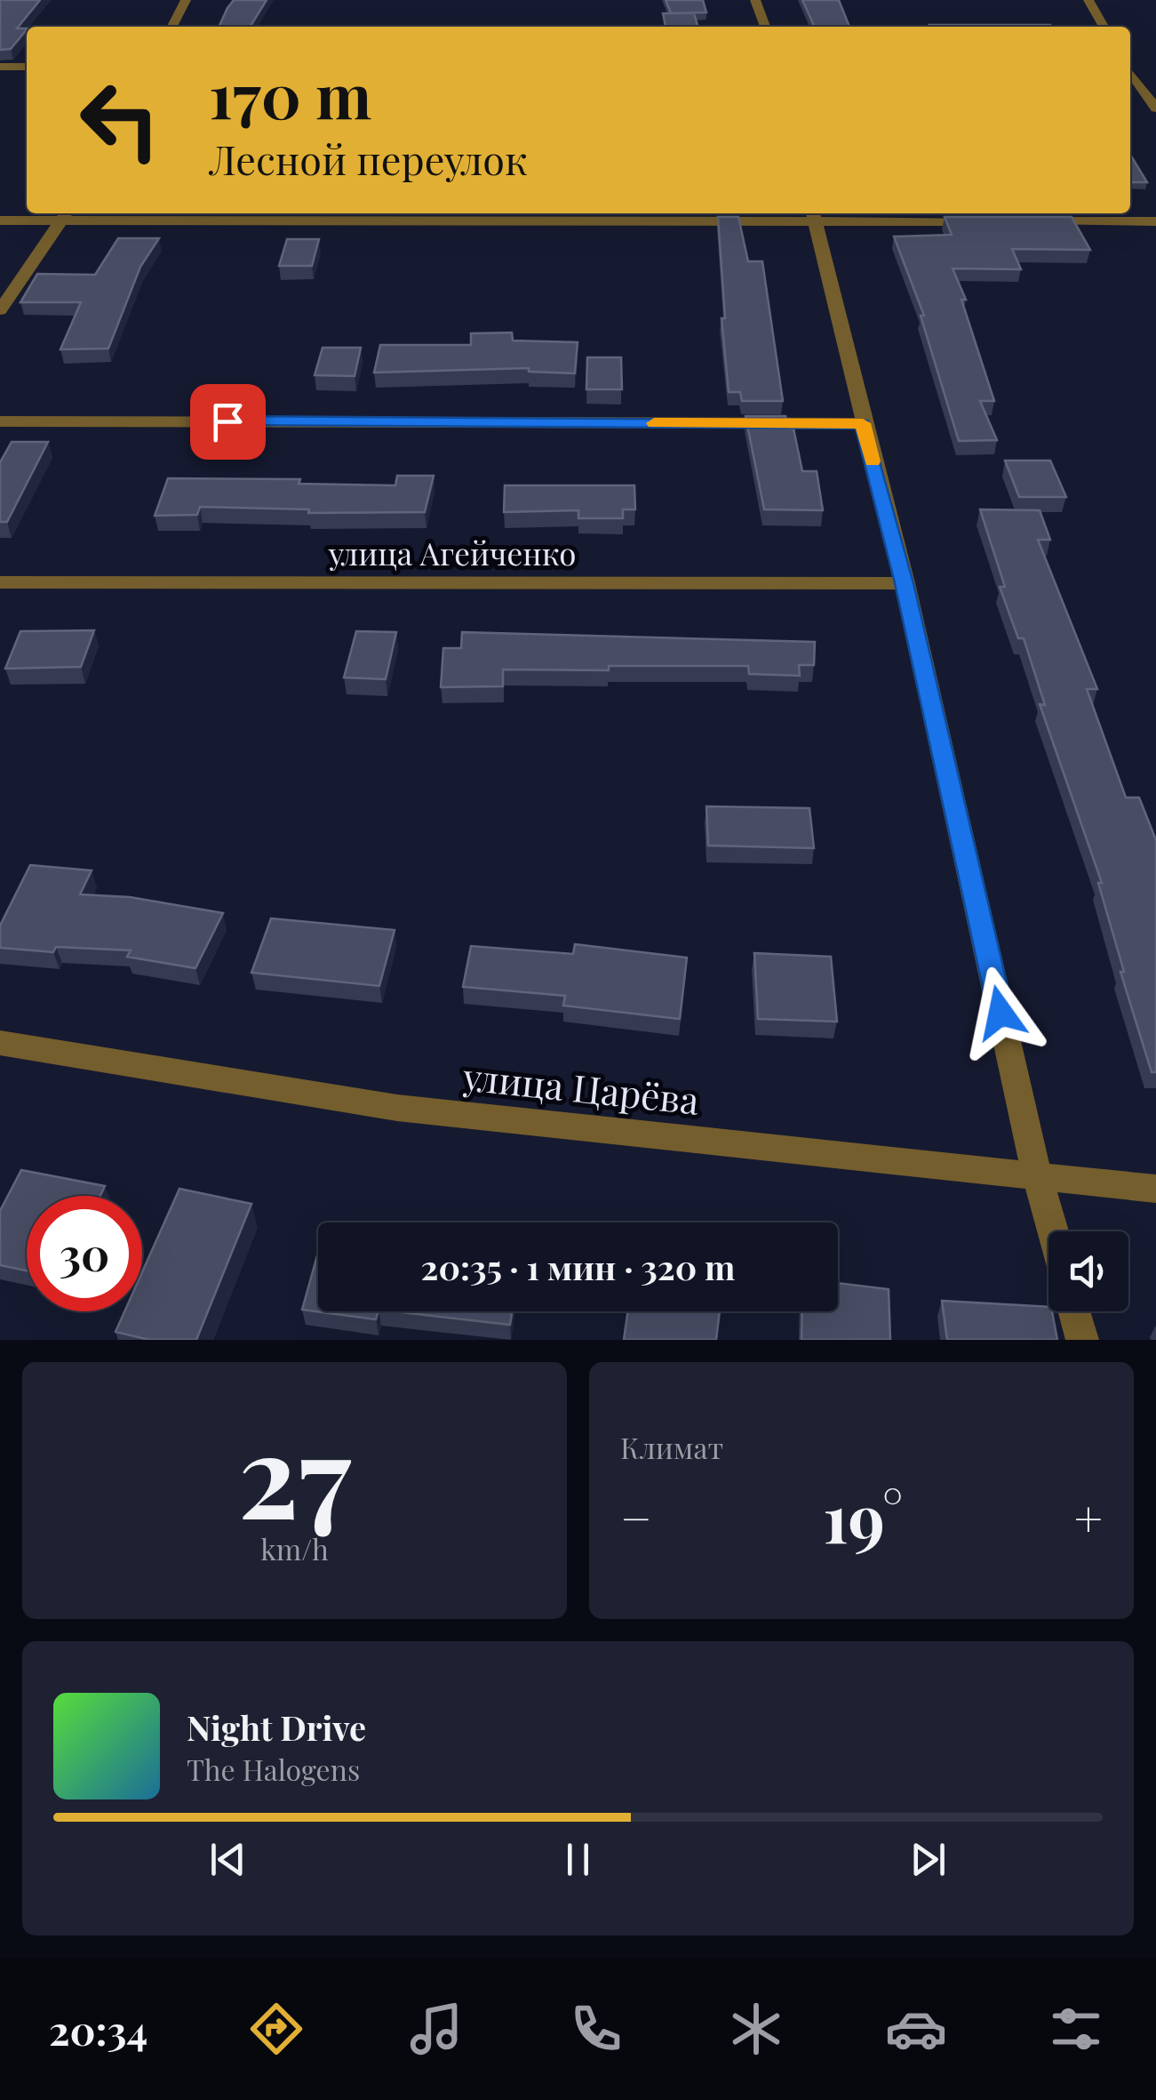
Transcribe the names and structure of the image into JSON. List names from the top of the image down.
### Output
{
  "streets": {
    "street": ["улица Агейченко", "улица Царёва"]
  },
  "page": {
    "turn": ["170 m", "Лесной переулок"],
    "limit": "30",
    "trip": "20:35 · 1 мин · 320 m",
    "tile": [
      ["27", "km/h"],
      "Климат"
    ],
    "heat": ["−", "19°", "+"],
    "song": ["Night Drive", "The Halogens"],
    "tabs": "20:34"
  }
}
